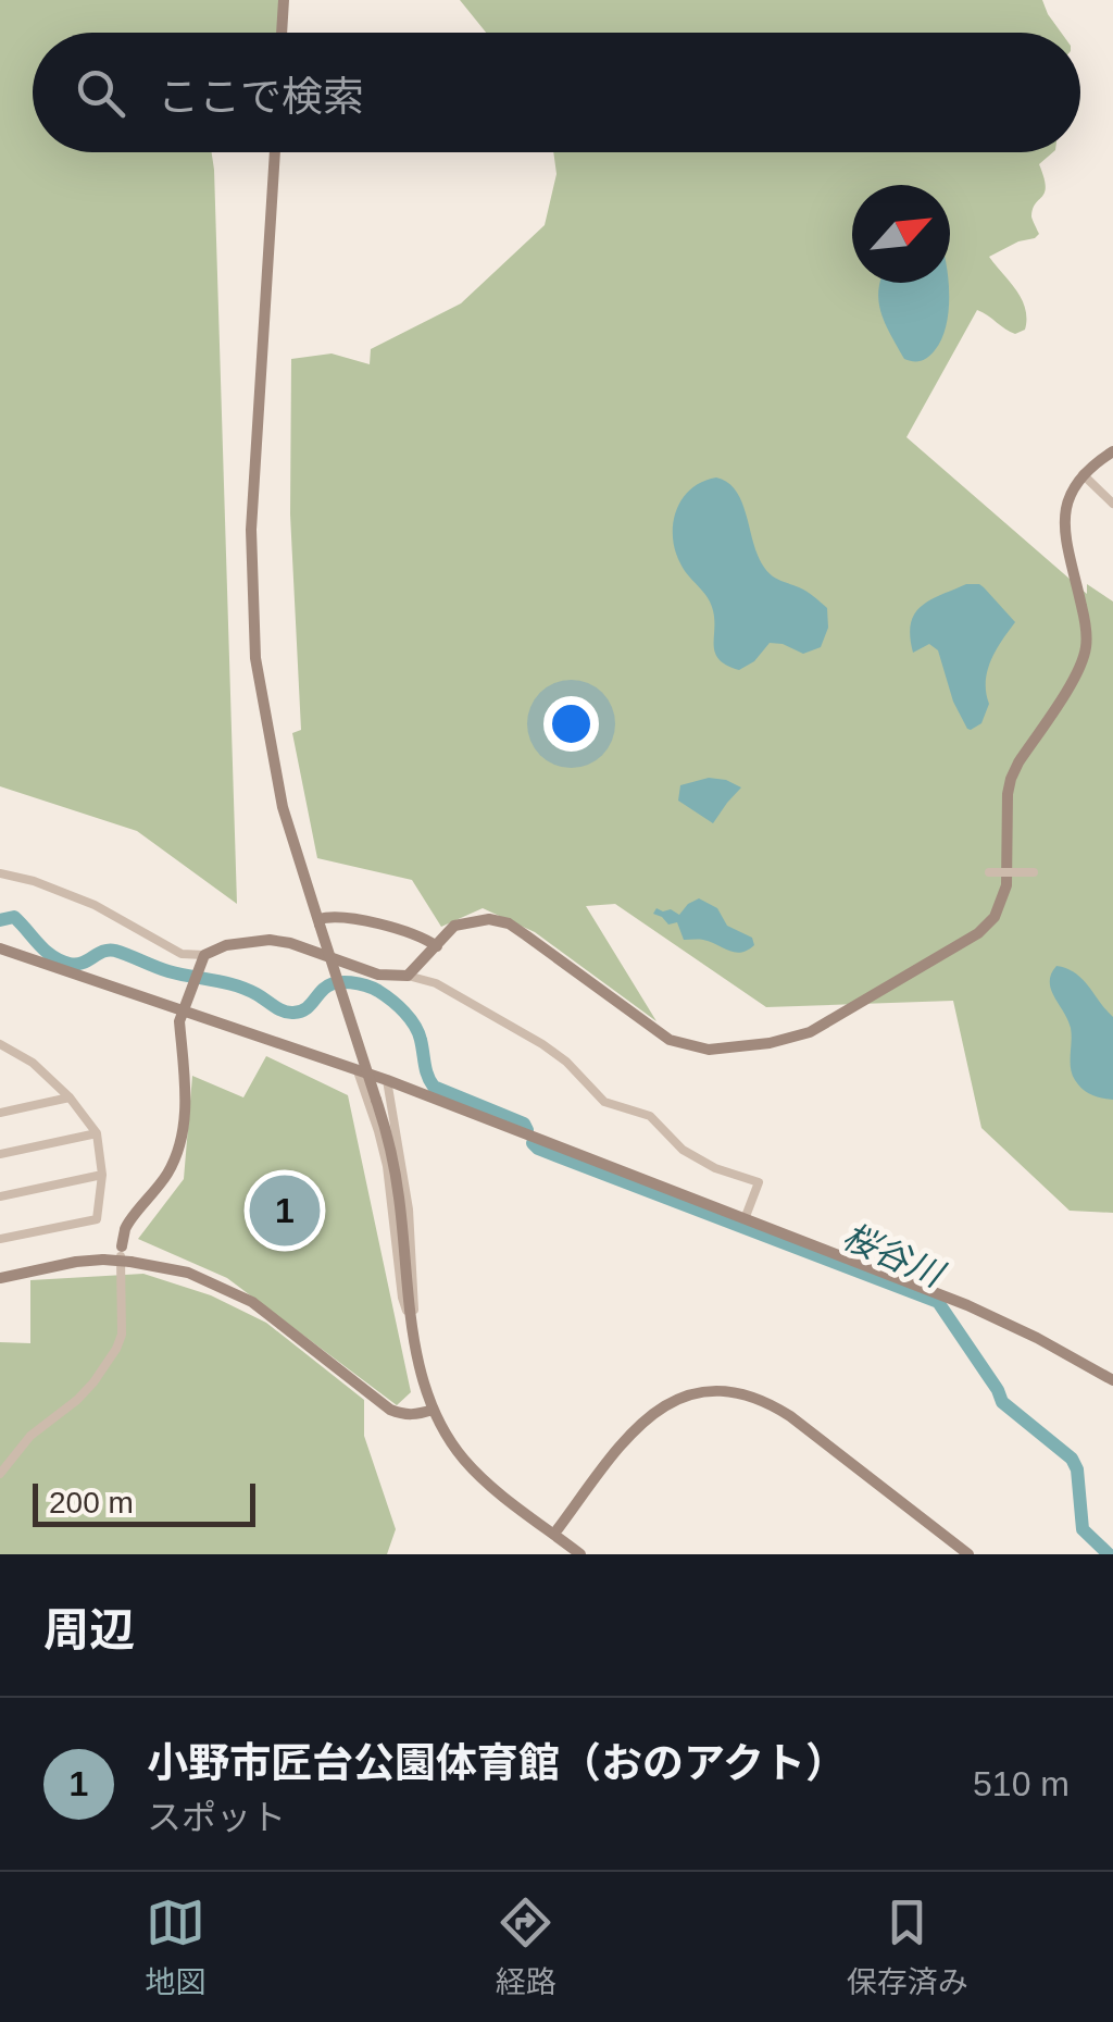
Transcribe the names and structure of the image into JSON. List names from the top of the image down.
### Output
{
  "water": ["桜谷川"],
  "scale_bar": "200 m",
  "north": "top right",
  "page": {
    "search": "ここで検索",
    "pins": "1",
    "scale": "200 m",
    "heading": "周辺",
    "list": [
      {
        "mark": "1",
        "name": "小野市匠台公園体育館（おのアクト）",
        "note": "スポット",
        "value": "510 m"
      }
    ],
    "nav": ["地図", "経路", "保存済み"]
  }
}
